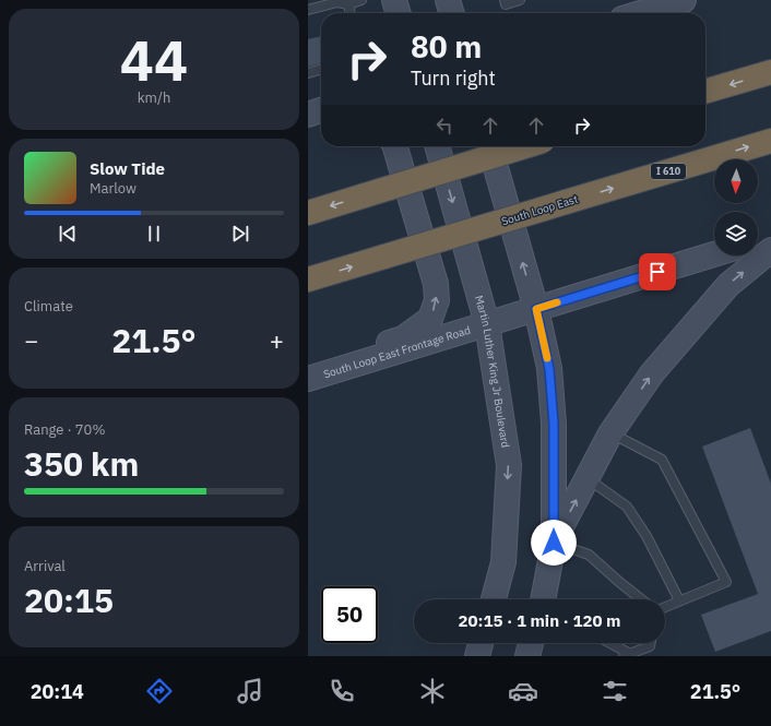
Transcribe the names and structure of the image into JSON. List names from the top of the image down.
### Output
{
  "streets": {
    "highway": ["I 610", "South Loop East"],
    "main road": ["South Loop East Frontage Road", "Martin Luther King Jr Boulevard"]
  },
  "crossings": [
    ["South Loop East Frontage Road", "Martin Luther King Jr Boulevard"]
  ],
  "north": "bottom",
  "page": {
    "tile": [
      ["44", "km/h"],
      "Climate",
      ["Range · 70%", "350 km"],
      ["Arrival", "20:15"]
    ],
    "turn": ["80 m", "Turn right"],
    "song": ["Slow Tide", "Marlow"],
    "heat": ["−", "21.5°", "+"],
    "limit": "50",
    "trip": "20:15 · 1 min · 120 m",
    "tabs": ["20:14", "21.5°"]
  }
}
